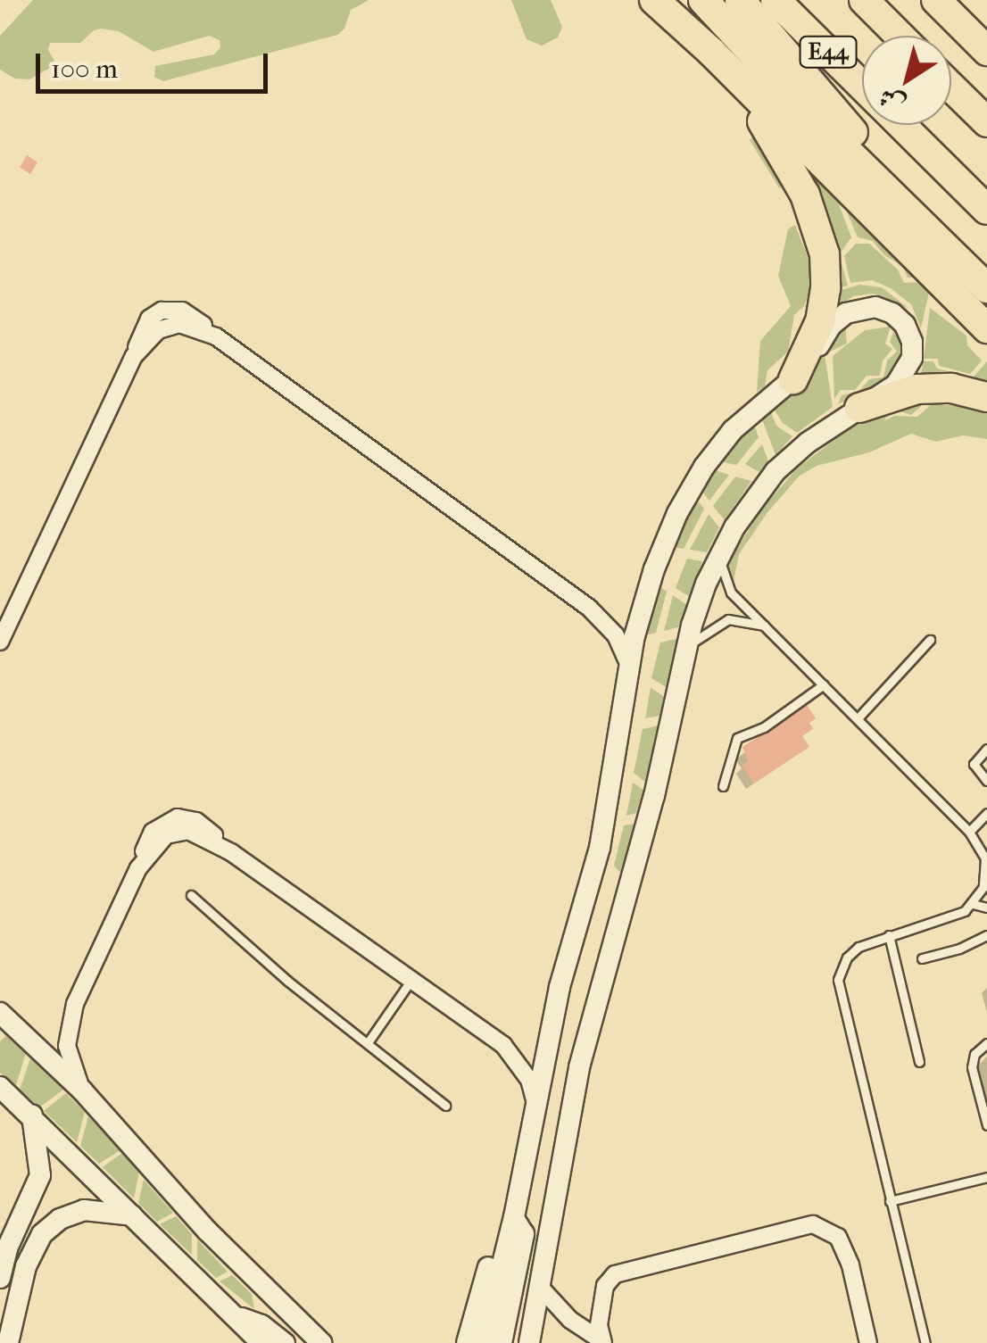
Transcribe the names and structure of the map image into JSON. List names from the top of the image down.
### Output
{
  "streets": {
    "highway": ["E44"]
  },
  "scale_bar": "100 m",
  "north": "bottom left"
}
